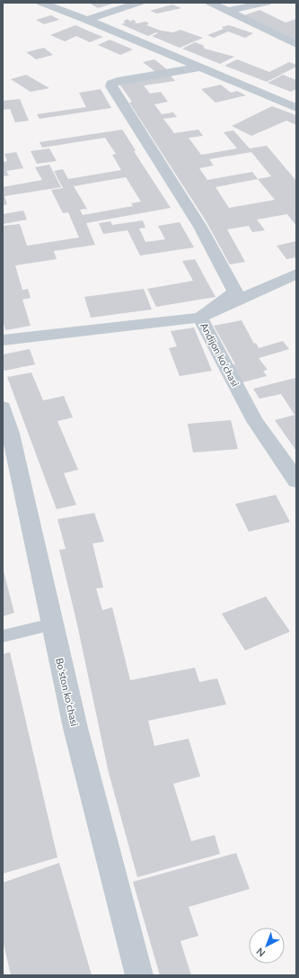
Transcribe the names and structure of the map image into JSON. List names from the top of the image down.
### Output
{
  "streets": {
    "street": ["Andijon koʻchasi", "Boʻston koʻchasi"]
  },
  "north": "bottom left"
}
